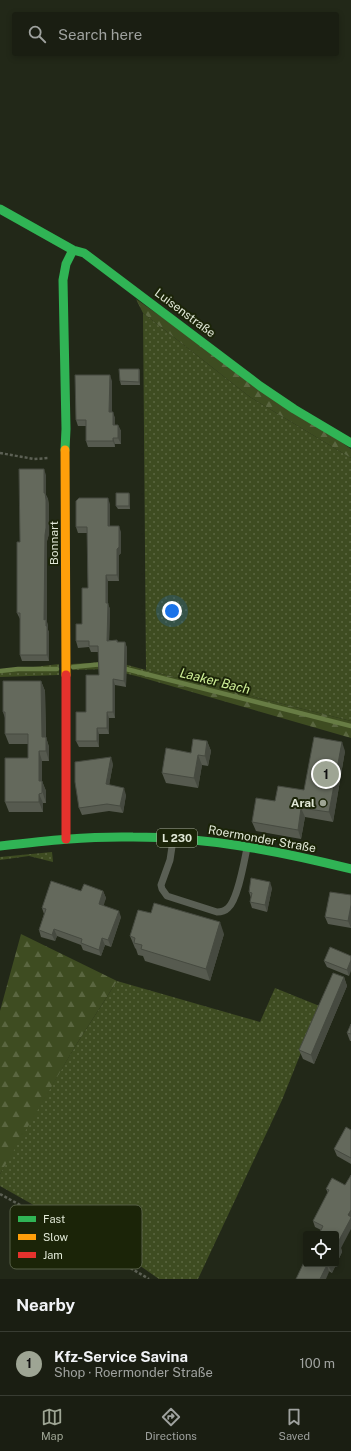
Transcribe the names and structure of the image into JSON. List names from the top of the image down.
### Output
{
  "streets": {
    "street": [
      "Luisenstraße",
      "Bonnart",
      "L 230",
      "Roermonder Straße"
    ]
  },
  "crossings": [
    ["Luisenstraße", "Bonnart"],
    ["Bonnart", "Roermonder Straße"]
  ],
  "water": ["Laaker Bach"],
  "places": ["Aral"],
  "legend": ["Fast", "Slow", "Jam"],
  "page": {
    "search": "Search here",
    "pins": "1",
    "heading": "Nearby",
    "list": [
      {
        "mark": "1",
        "name": "Kfz-Service Savina",
        "note": "Shop · Roermonder Straße",
        "value": "100 m"
      }
    ],
    "nav": ["Map", "Directions", "Saved"]
  }
}
